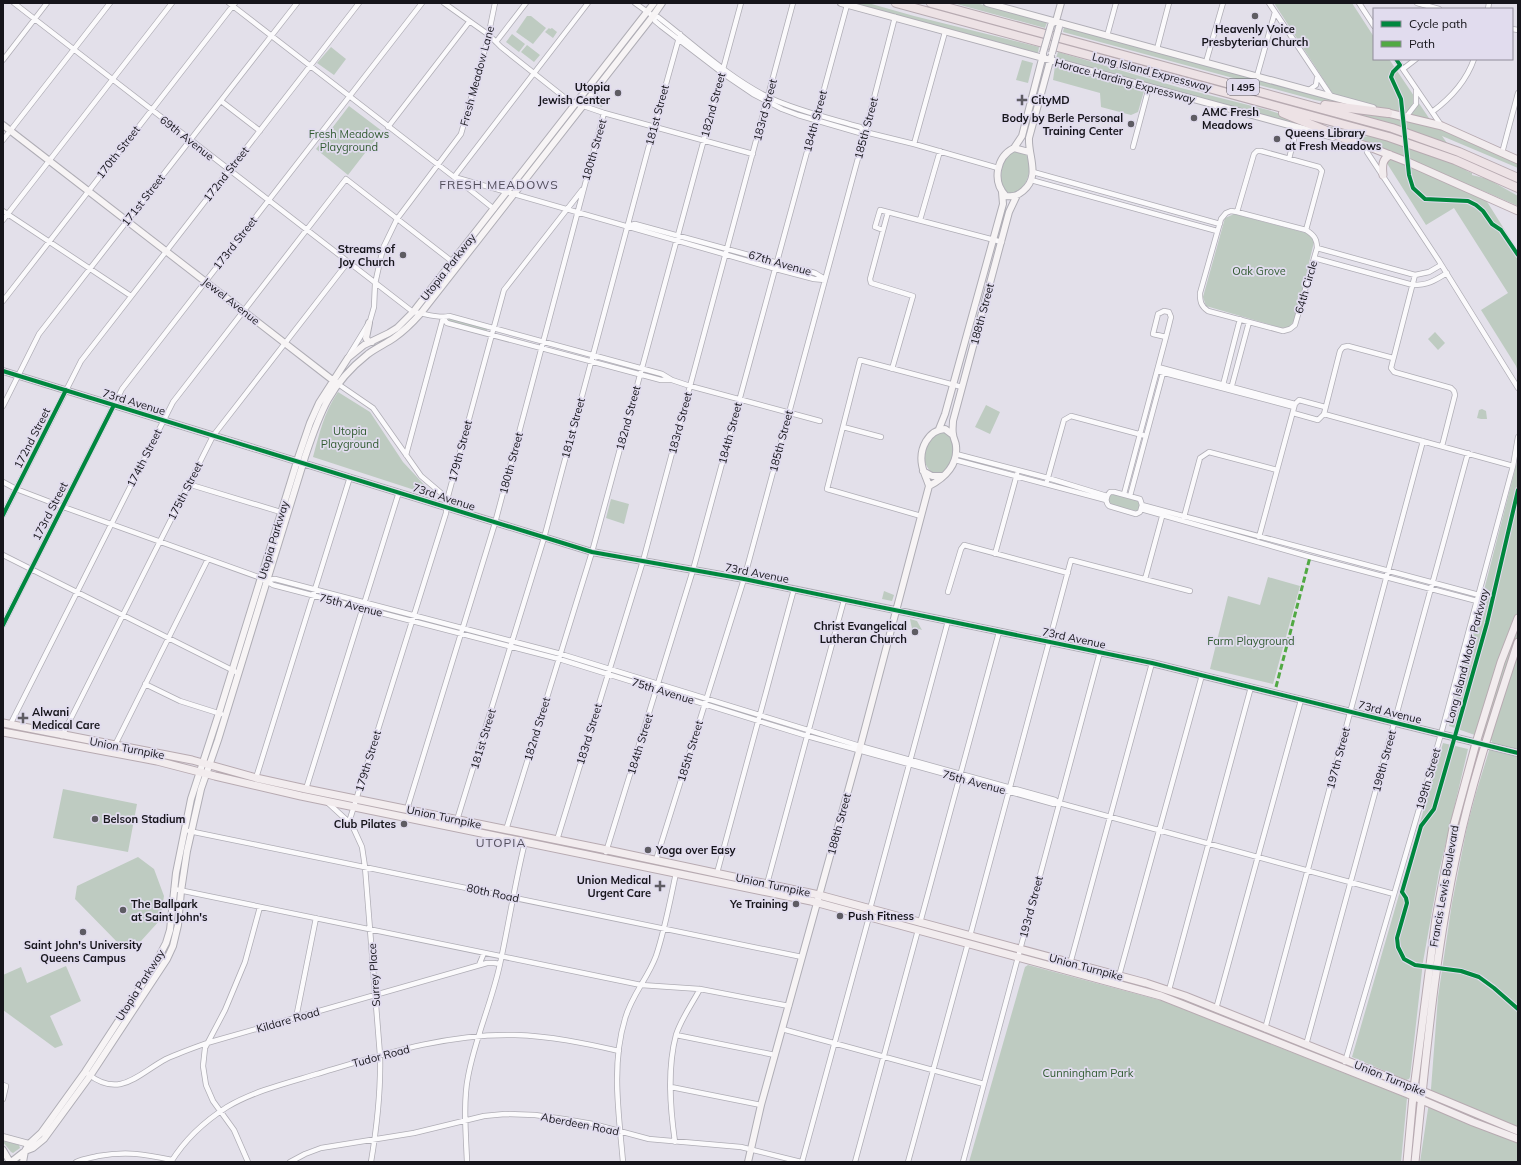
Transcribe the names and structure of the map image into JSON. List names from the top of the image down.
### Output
{
  "streets": {
    "highway": ["Long Island Expressway", "I 495"],
    "main road": ["Horace Harding Expressway", "Union Turnpike", "Francis Lewis Boulevard"],
    "street": [
      "Fresh Meadow Lane",
      "182nd Street",
      "183rd Street",
      "181st Street",
      "184th Street",
      "185th Street",
      "69th Avenue",
      "180th Street",
      "170th Street",
      "172nd Street",
      "171st Street",
      "173rd Street",
      "67th Avenue",
      "Utopia Parkway",
      "64th Circle",
      "Jewel Avenue",
      "188th Street",
      "73rd Avenue",
      "179th Street",
      "174th Street",
      "175th Street",
      "75th Avenue",
      "197th Street",
      "198th Street",
      "199th Street",
      "80th Road",
      "193rd Street",
      "Surrey Place",
      "Kildare Road",
      "Tudor Road",
      "Aberdeen Road"
    ],
    "cycle path": ["Long Island Motor Parkway"]
  },
  "crossings": [
    ["Fresh Meadow Lane", "69th Avenue"],
    ["Fresh Meadow Lane", "67th Avenue"],
    ["Fresh Meadow Lane", "Utopia Parkway"],
    ["Fresh Meadow Lane", "174th Street"],
    ["Horace Harding Expressway", "184th Street"],
    ["Horace Harding Expressway", "185th Street"],
    ["182nd Street", "69th Avenue"],
    ["182nd Street", "67th Avenue"],
    ["182nd Street", "73rd Avenue"],
    ["182nd Street", "75th Avenue"],
    ["182nd Street", "Union Turnpike"],
    ["183rd Street", "69th Avenue"],
    ["183rd Street", "67th Avenue"],
    ["183rd Street", "73rd Avenue"],
    ["183rd Street", "75th Avenue"],
    ["183rd Street", "Union Turnpike"],
    ["181st Street", "69th Avenue"],
    ["181st Street", "67th Avenue"],
    ["181st Street", "73rd Avenue"],
    ["181st Street", "75th Avenue"],
    ["181st Street", "Union Turnpike"],
    ["184th Street", "69th Avenue"],
    ["184th Street", "67th Avenue"],
    ["184th Street", "73rd Avenue"],
    ["184th Street", "75th Avenue"],
    ["184th Street", "Union Turnpike"],
    ["185th Street", "69th Avenue"],
    ["185th Street", "67th Avenue"],
    ["185th Street", "73rd Avenue"],
    ["185th Street", "75th Avenue"],
    ["185th Street", "Union Turnpike"],
    ["69th Avenue", "180th Street"],
    ["69th Avenue", "170th Street"],
    ["69th Avenue", "172nd Street"],
    ["69th Avenue", "171st Street"],
    ["69th Avenue", "173rd Street"],
    ["69th Avenue", "Utopia Parkway"],
    ["69th Avenue", "179th Street"],
    ["69th Avenue", "174th Street"],
    ["69th Avenue", "175th Street"],
    ["180th Street", "67th Avenue"],
    ["180th Street", "73rd Avenue"],
    ["180th Street", "179th Street"],
    ["180th Street", "75th Avenue"],
    ["180th Street", "Union Turnpike"],
    ["170th Street", "67th Avenue"],
    ["170th Street", "Jewel Avenue"],
    ["172nd Street", "67th Avenue"],
    ["172nd Street", "Jewel Avenue"],
    ["172nd Street", "73rd Avenue"],
    ["172nd Street", "75th Avenue"],
    ["171st Street", "67th Avenue"],
    ["171st Street", "Jewel Avenue"],
    ["171st Street", "73rd Avenue"],
    ["173rd Street", "67th Avenue"],
    ["173rd Street", "Jewel Avenue"],
    ["173rd Street", "73rd Avenue"],
    ["173rd Street", "75th Avenue"],
    ["67th Avenue", "Utopia Parkway"],
    ["67th Avenue", "179th Street"],
    ["Utopia Parkway", "Jewel Avenue"],
    ["Utopia Parkway", "73rd Avenue"],
    ["Utopia Parkway", "75th Avenue"],
    ["Utopia Parkway", "Union Turnpike"],
    ["Utopia Parkway", "80th Road"],
    ["Utopia Parkway", "Kildare Road"],
    ["Jewel Avenue", "174th Street"],
    ["Jewel Avenue", "175th Street"],
    ["188th Street", "73rd Avenue"],
    ["188th Street", "75th Avenue"],
    ["188th Street", "Union Turnpike"],
    ["188th Street", "80th Road"],
    ["188th Street", "Aberdeen Road"],
    ["73rd Avenue", "179th Street"],
    ["73rd Avenue", "174th Street"],
    ["73rd Avenue", "175th Street"],
    ["73rd Avenue", "197th Street"],
    ["73rd Avenue", "198th Street"],
    ["73rd Avenue", "199th Street"],
    ["73rd Avenue", "Francis Lewis Boulevard"],
    ["73rd Avenue", "193rd Street"],
    ["179th Street", "75th Avenue"],
    ["179th Street", "Union Turnpike"],
    ["179th Street", "Surrey Place"],
    ["174th Street", "75th Avenue"],
    ["174th Street", "Union Turnpike"],
    ["175th Street", "75th Avenue"],
    ["175th Street", "Union Turnpike"],
    ["75th Avenue", "197th Street"],
    ["75th Avenue", "198th Street"],
    ["75th Avenue", "199th Street"],
    ["75th Avenue", "193rd Street"],
    ["Union Turnpike", "197th Street"],
    ["Union Turnpike", "198th Street"],
    ["Union Turnpike", "199th Street"],
    ["Union Turnpike", "Francis Lewis Boulevard"],
    ["Union Turnpike", "193rd Street"],
    ["Union Turnpike", "Surrey Place"],
    ["80th Road", "Surrey Place"],
    ["Surrey Place", "Kildare Road"],
    ["Surrey Place", "Tudor Road"],
    ["Surrey Place", "Aberdeen Road"]
  ],
  "districts": ["FRESH MEADOWS", "UTOPIA"],
  "parks": [
    "Fresh Meadows Playground",
    "Oak Grove",
    "Utopia Playground",
    "Farm Playground",
    "Cunningham Park"
  ],
  "places": {
    "other": [
      "Heavenly Voice Presbyterian Church",
      "Utopia Jewish Center",
      "AMC Fresh Meadows",
      "Body by Berle Personal Training Center",
      "Queens Library at Fresh Meadows",
      "Streams of Joy Church",
      "Christ Evangelical Lutheran Church",
      "Belson Stadium",
      "Club Pilates",
      "Yoga over Easy",
      "Ye Training",
      "The Ballpark at Saint John's",
      "Push Fitness",
      "Saint John's University Queens Campus"
    ],
    "health": ["CityMD", "Alwani Medical Care", "Union Medical Urgent Care"]
  },
  "legend": ["Cycle path", "Path"]
}
